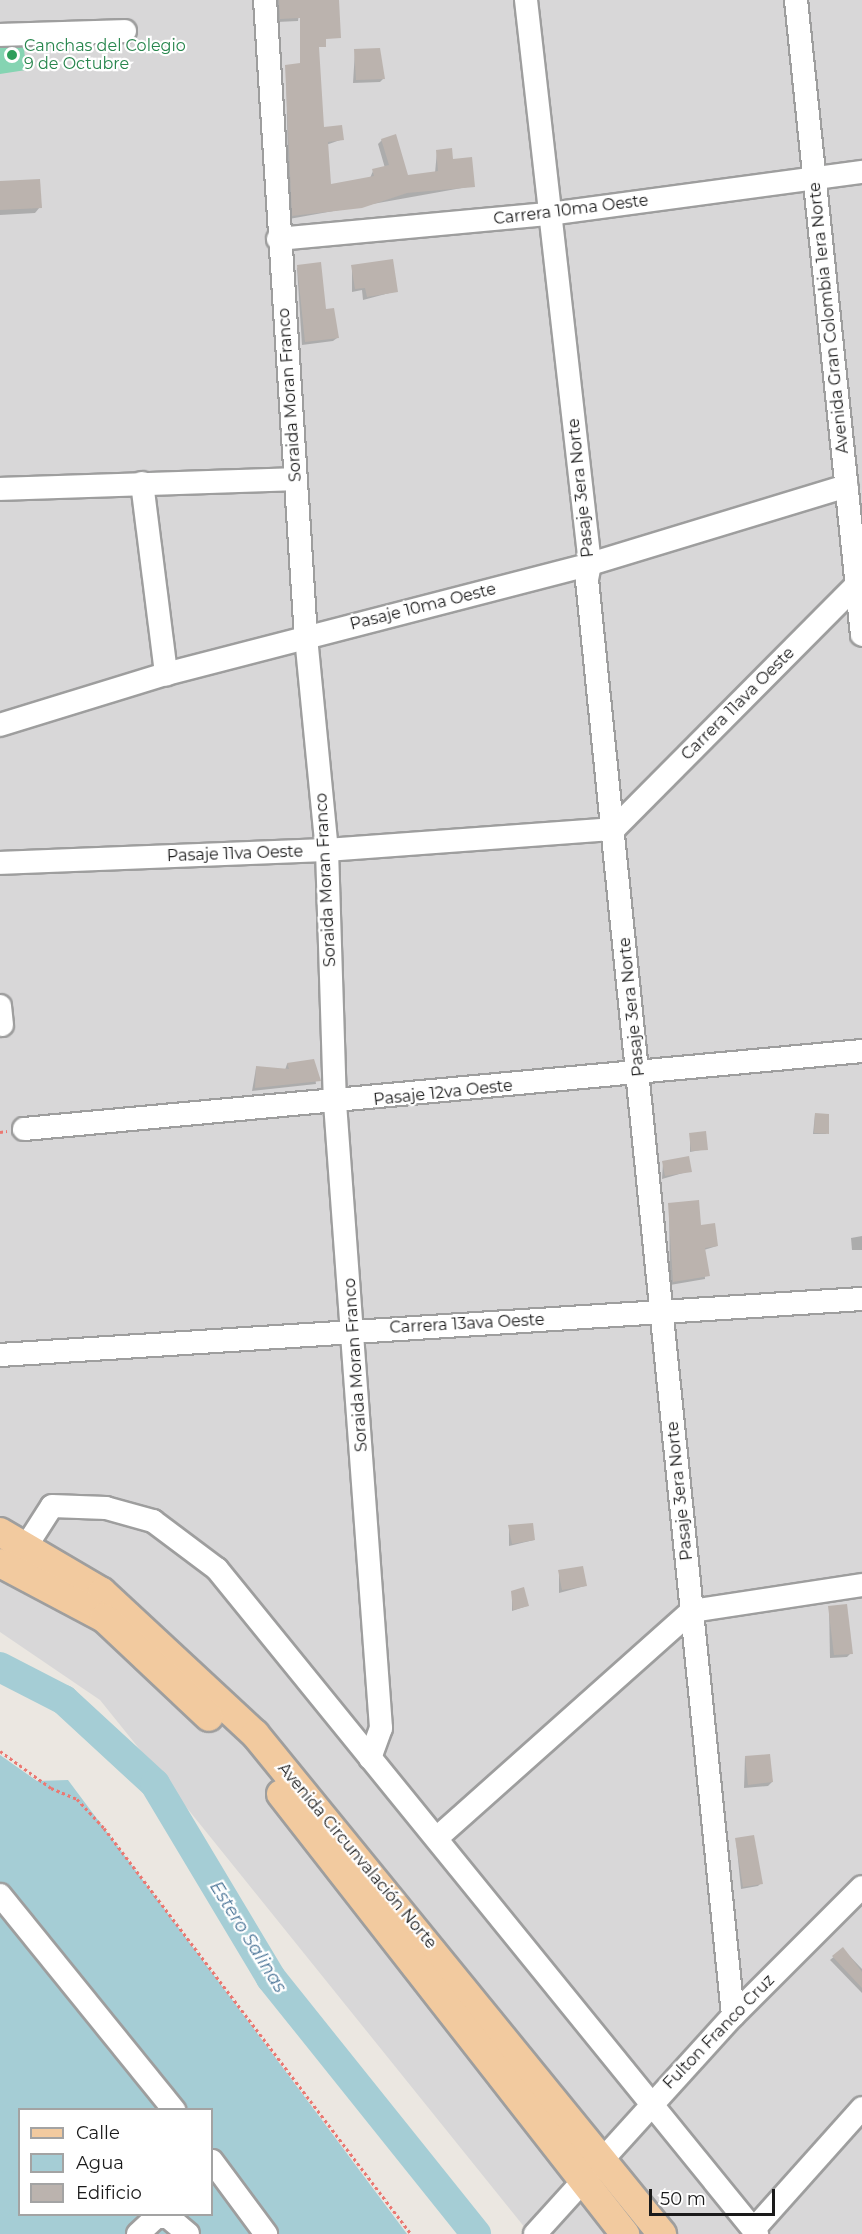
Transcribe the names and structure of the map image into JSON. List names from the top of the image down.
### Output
{
  "streets": {
    "main road": ["Avenida Circunvalación Norte"],
    "street": [
      "Carrera 10ma Oeste",
      "Avenida Gran Colombia 1era Norte",
      "Soraida Moran Franco",
      "Pasaje 3era Norte",
      "Pasaje 10ma Oeste",
      "Carrera 11ava Oeste",
      "Pasaje 11va Oeste",
      "Pasaje 12va Oeste",
      "Carrera 13ava Oeste",
      "Fulton Franco Cruz"
    ]
  },
  "crossings": [
    ["Carrera 10ma Oeste", "Avenida Gran Colombia 1era Norte"],
    ["Carrera 10ma Oeste", "Soraida Moran Franco"],
    ["Carrera 10ma Oeste", "Pasaje 3era Norte"],
    ["Avenida Gran Colombia 1era Norte", "Pasaje 10ma Oeste"],
    ["Avenida Gran Colombia 1era Norte", "Carrera 11ava Oeste"],
    ["Soraida Moran Franco", "Pasaje 10ma Oeste"],
    ["Soraida Moran Franco", "Pasaje 11va Oeste"],
    ["Soraida Moran Franco", "Pasaje 12va Oeste"],
    ["Soraida Moran Franco", "Carrera 13ava Oeste"],
    ["Pasaje 3era Norte", "Pasaje 10ma Oeste"],
    ["Pasaje 3era Norte", "Carrera 11ava Oeste"],
    ["Pasaje 3era Norte", "Pasaje 11va Oeste"],
    ["Pasaje 3era Norte", "Pasaje 12va Oeste"],
    ["Pasaje 3era Norte", "Carrera 13ava Oeste"],
    ["Pasaje 3era Norte", "Fulton Franco Cruz"],
    ["Carrera 11ava Oeste", "Pasaje 11va Oeste"],
    ["Avenida Circunvalación Norte", "Fulton Franco Cruz"]
  ],
  "water": ["Estero Salinas"],
  "places": ["Canchas del Colegio 9 de Octubre"],
  "legend": ["Calle", "Agua", "Edificio"],
  "scale_bar": "50 m"
}
